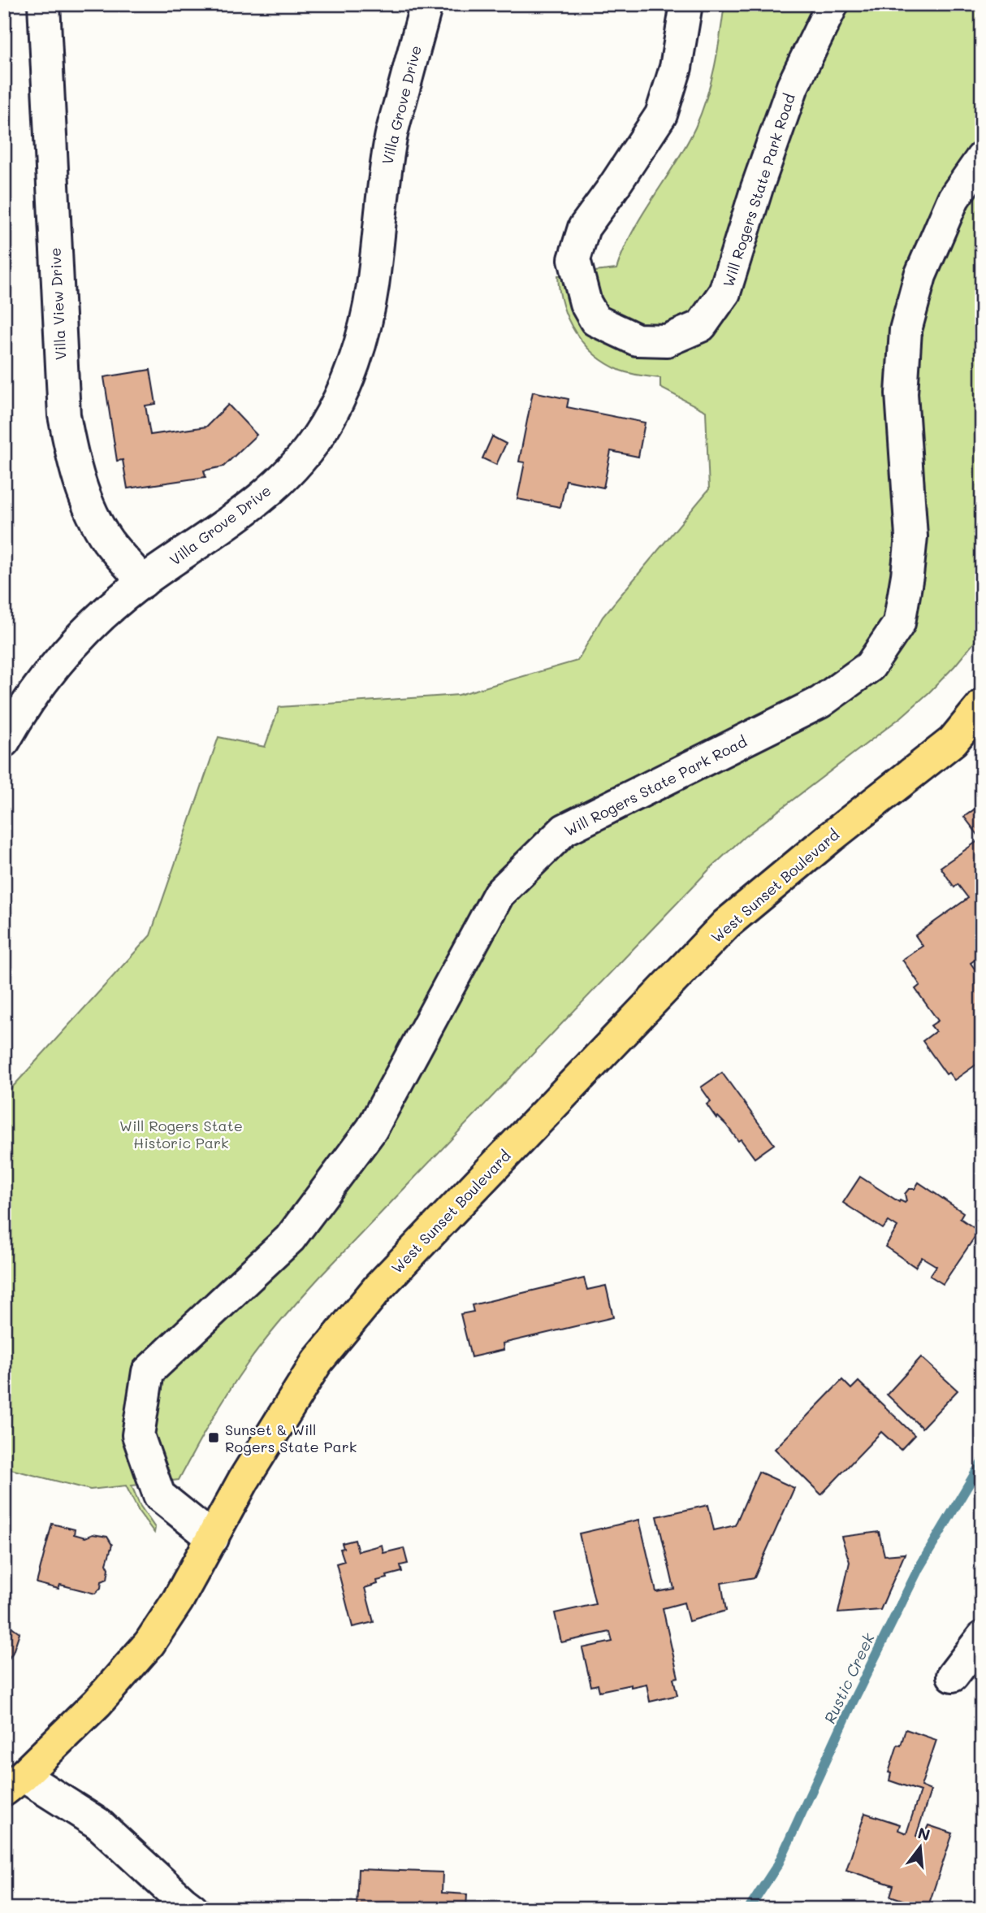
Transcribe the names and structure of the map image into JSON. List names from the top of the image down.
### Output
{
  "streets": {
    "main road": ["West Sunset Boulevard"],
    "street": ["Villa Grove Drive", "Will Rogers State Park Road", "Villa View Drive"]
  },
  "crossings": [
    ["Villa Grove Drive", "Villa View Drive"],
    ["Will Rogers State Park Road", "West Sunset Boulevard"]
  ],
  "water": ["Rustic Creek"],
  "parks": ["Will Rogers State Historic Park"],
  "places": {
    "transit": ["Sunset & Will Rogers State Park"]
  },
  "north": "top"
}
